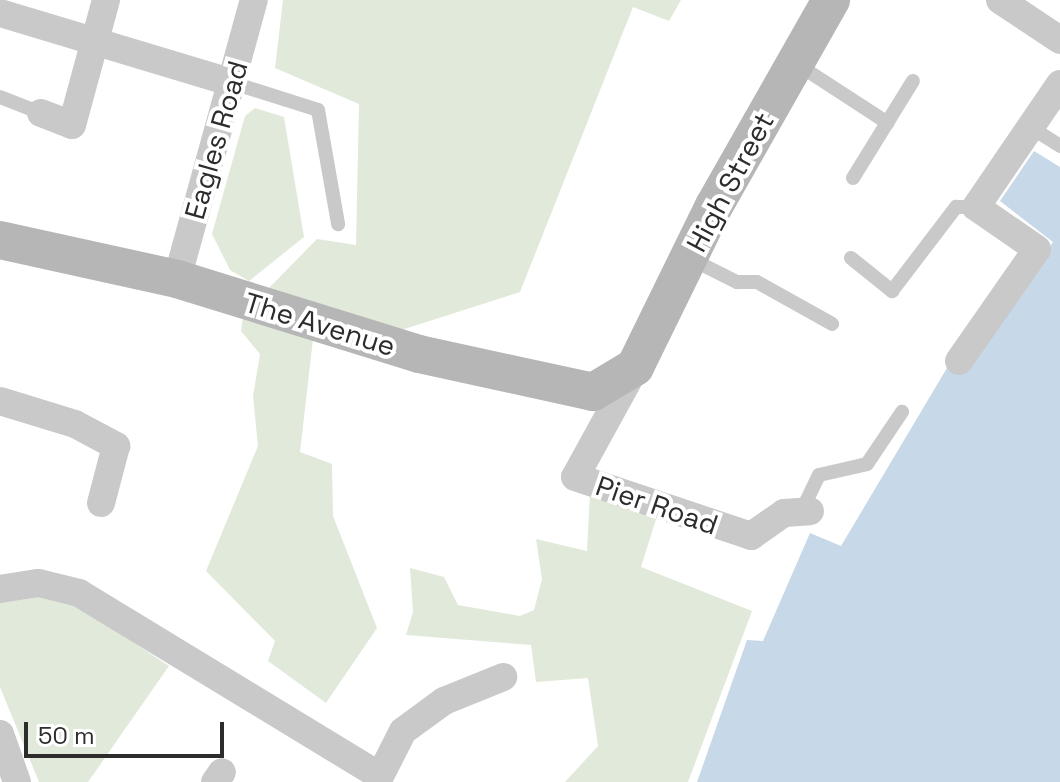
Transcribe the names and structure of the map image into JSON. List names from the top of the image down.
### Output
{
  "streets": {
    "main road": ["High Street", "The Avenue"],
    "street": ["Eagles Road", "Pier Road"]
  },
  "crossings": [
    ["Eagles Road", "The Avenue"],
    ["High Street", "The Avenue"],
    ["High Street", "Pier Road"],
    ["The Avenue", "Pier Road"]
  ],
  "scale_bar": "50 m"
}
